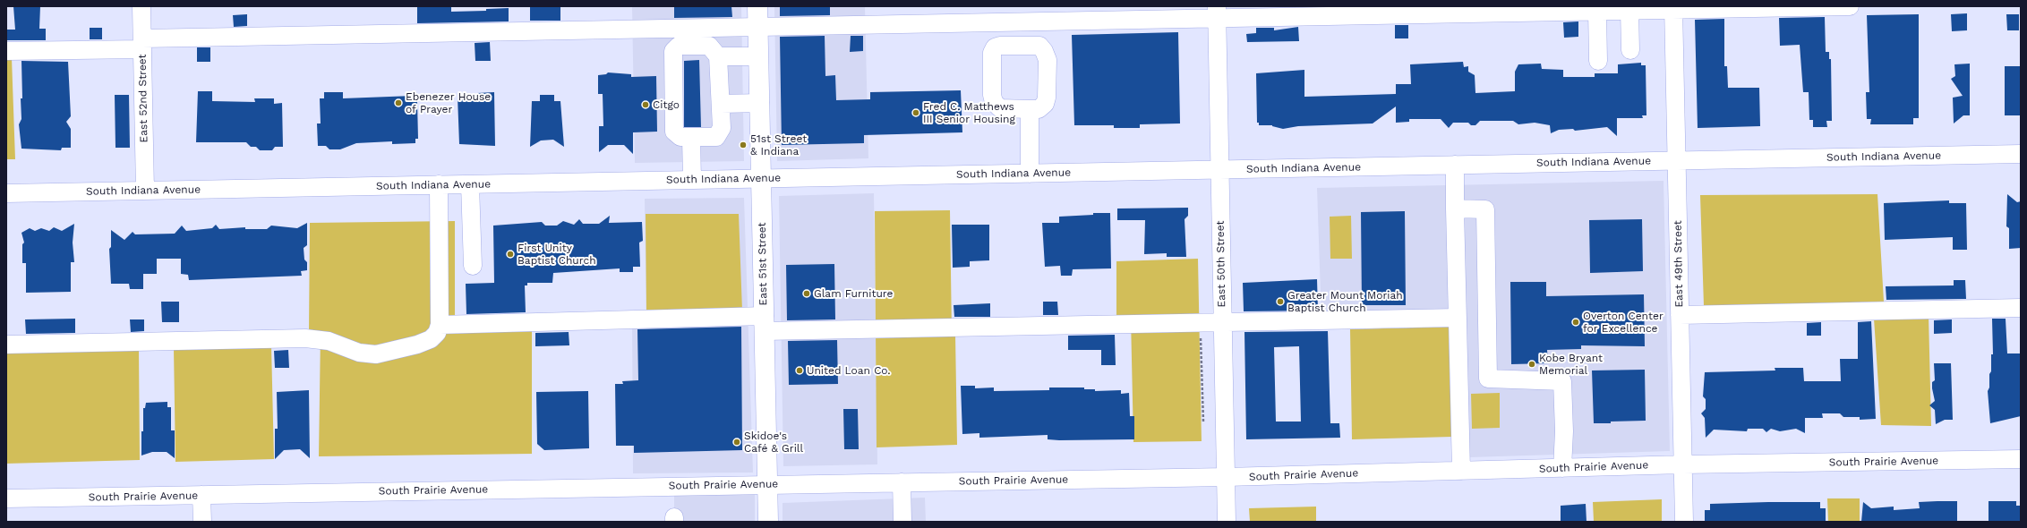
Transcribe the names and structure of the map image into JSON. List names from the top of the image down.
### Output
{
  "streets": {
    "main road": ["East 51st Street"],
    "street": [
      "East 52nd Street",
      "South Indiana Avenue",
      "East 50th Street",
      "East 49th Street",
      "South Prairie Avenue"
    ]
  },
  "crossings": [
    ["East 52nd Street", "South Indiana Avenue"],
    ["South Indiana Avenue", "East 51st Street"],
    ["South Indiana Avenue", "East 50th Street"],
    ["South Indiana Avenue", "East 49th Street"],
    ["East 51st Street", "South Prairie Avenue"],
    ["East 50th Street", "South Prairie Avenue"],
    ["East 49th Street", "South Prairie Avenue"]
  ],
  "places": [
    "Ebenezer House of Prayer",
    "Citgo",
    "Fred C. Matthews III Senior Housing",
    "51st Street & Indiana",
    "First Unity Baptist Church",
    "Glam Furniture",
    "Greater Mount Moriah Baptist Church",
    "Overton Center for Excellence",
    "Kobe Bryant Memorial",
    "United Loan Co.",
    "Skidoe's Café & Grill"
  ]
}
